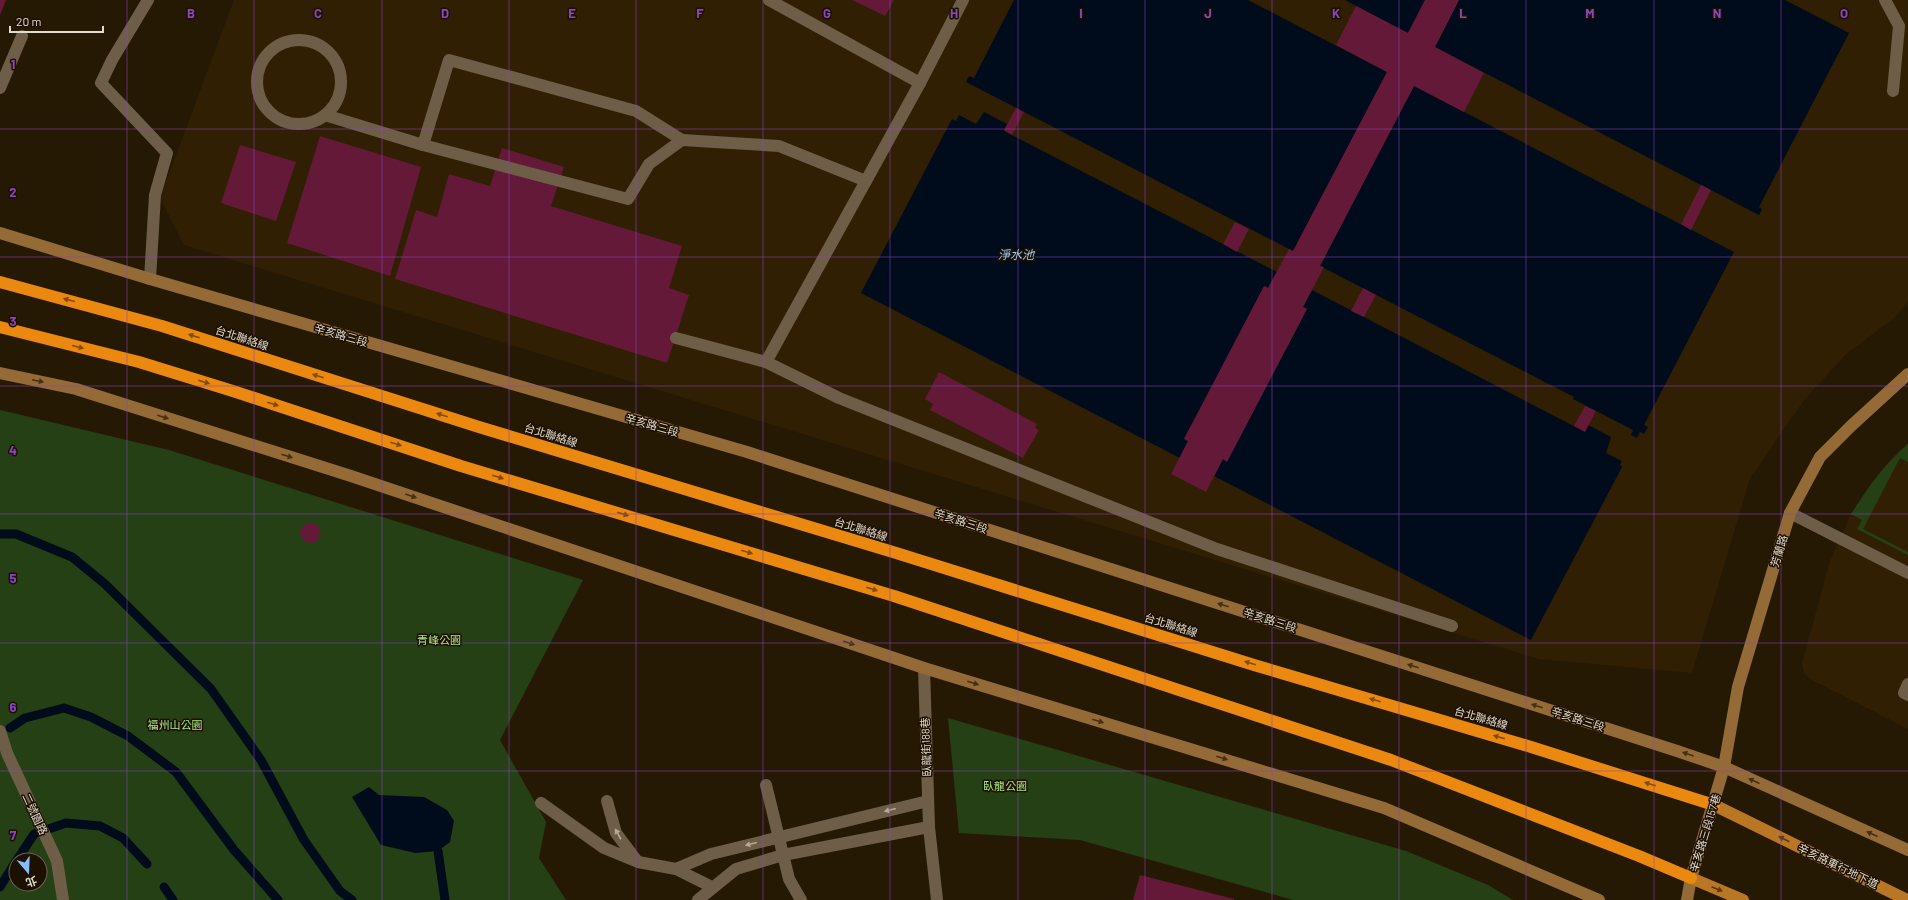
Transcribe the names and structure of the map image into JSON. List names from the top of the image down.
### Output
{
  "streets": {
    "highway": ["台北聯絡線"],
    "main road": [
      "辛亥路三段",
      "芳蘭路",
      "辛亥路三段157巷",
      "辛亥路車行地下道"
    ],
    "street": ["臥龍街188巷", "二號園路"]
  },
  "crossings": [
    ["辛亥路三段", "芳蘭路"],
    ["辛亥路三段", "辛亥路三段157巷"],
    ["台北聯絡線", "辛亥路三段157巷"],
    ["台北聯絡線", "辛亥路車行地下道"],
    ["芳蘭路", "辛亥路三段157巷"],
    ["辛亥路三段157巷", "辛亥路車行地下道"]
  ],
  "one_way": ["辛亥路三段", "辛亥路車行地下道"],
  "water": ["淨水池"],
  "parks": ["青峰公園", "福州山公園", "臥龍公園"],
  "scale_bar": "20 m",
  "north": "bottom",
  "grid": {
    "columns": [
      "B",
      "C",
      "D",
      "E",
      "F",
      "G",
      "H",
      "I",
      "J",
      "K",
      "L",
      "M",
      "N",
      "O"
    ],
    "rows": [
      "1",
      "2",
      "3",
      "4",
      "5",
      "6",
      "7"
    ]
  }
}
